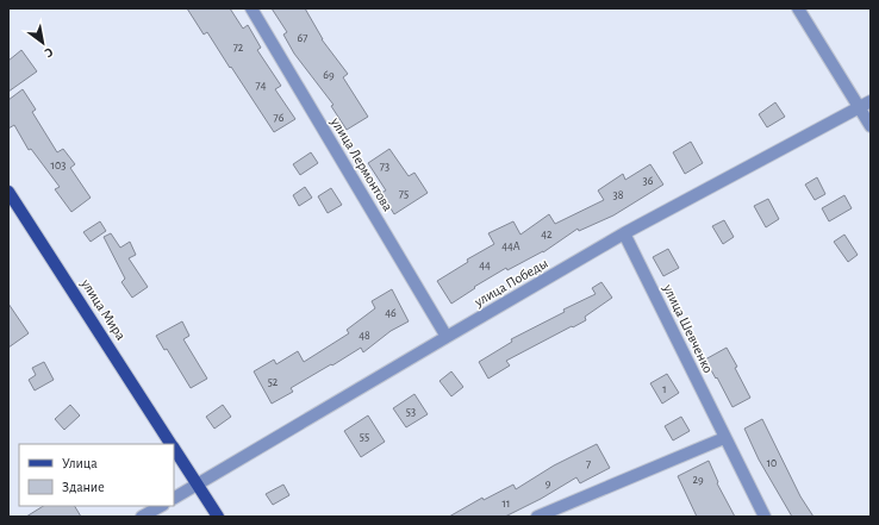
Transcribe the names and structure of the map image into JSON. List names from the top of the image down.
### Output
{
  "streets": {
    "main road": ["улица Мира"],
    "street": ["улица Лермонтова", "улица Победы", "улица Шевченко"]
  },
  "crossings": [
    ["улица Лермонтова", "улица Победы"],
    ["улица Победы", "улица Мира"],
    ["улица Победы", "улица Шевченко"]
  ],
  "house_numbers": [
    "67",
    "72",
    "69",
    "74",
    "76",
    "103",
    "73",
    "36",
    "75",
    "38",
    "42",
    "44А",
    "44",
    "46",
    "48",
    "52",
    "1",
    "53",
    "55",
    "10",
    "7",
    "29",
    "9",
    "11"
  ],
  "legend": ["Улица", "Здание"],
  "north": "bottom right"
}
